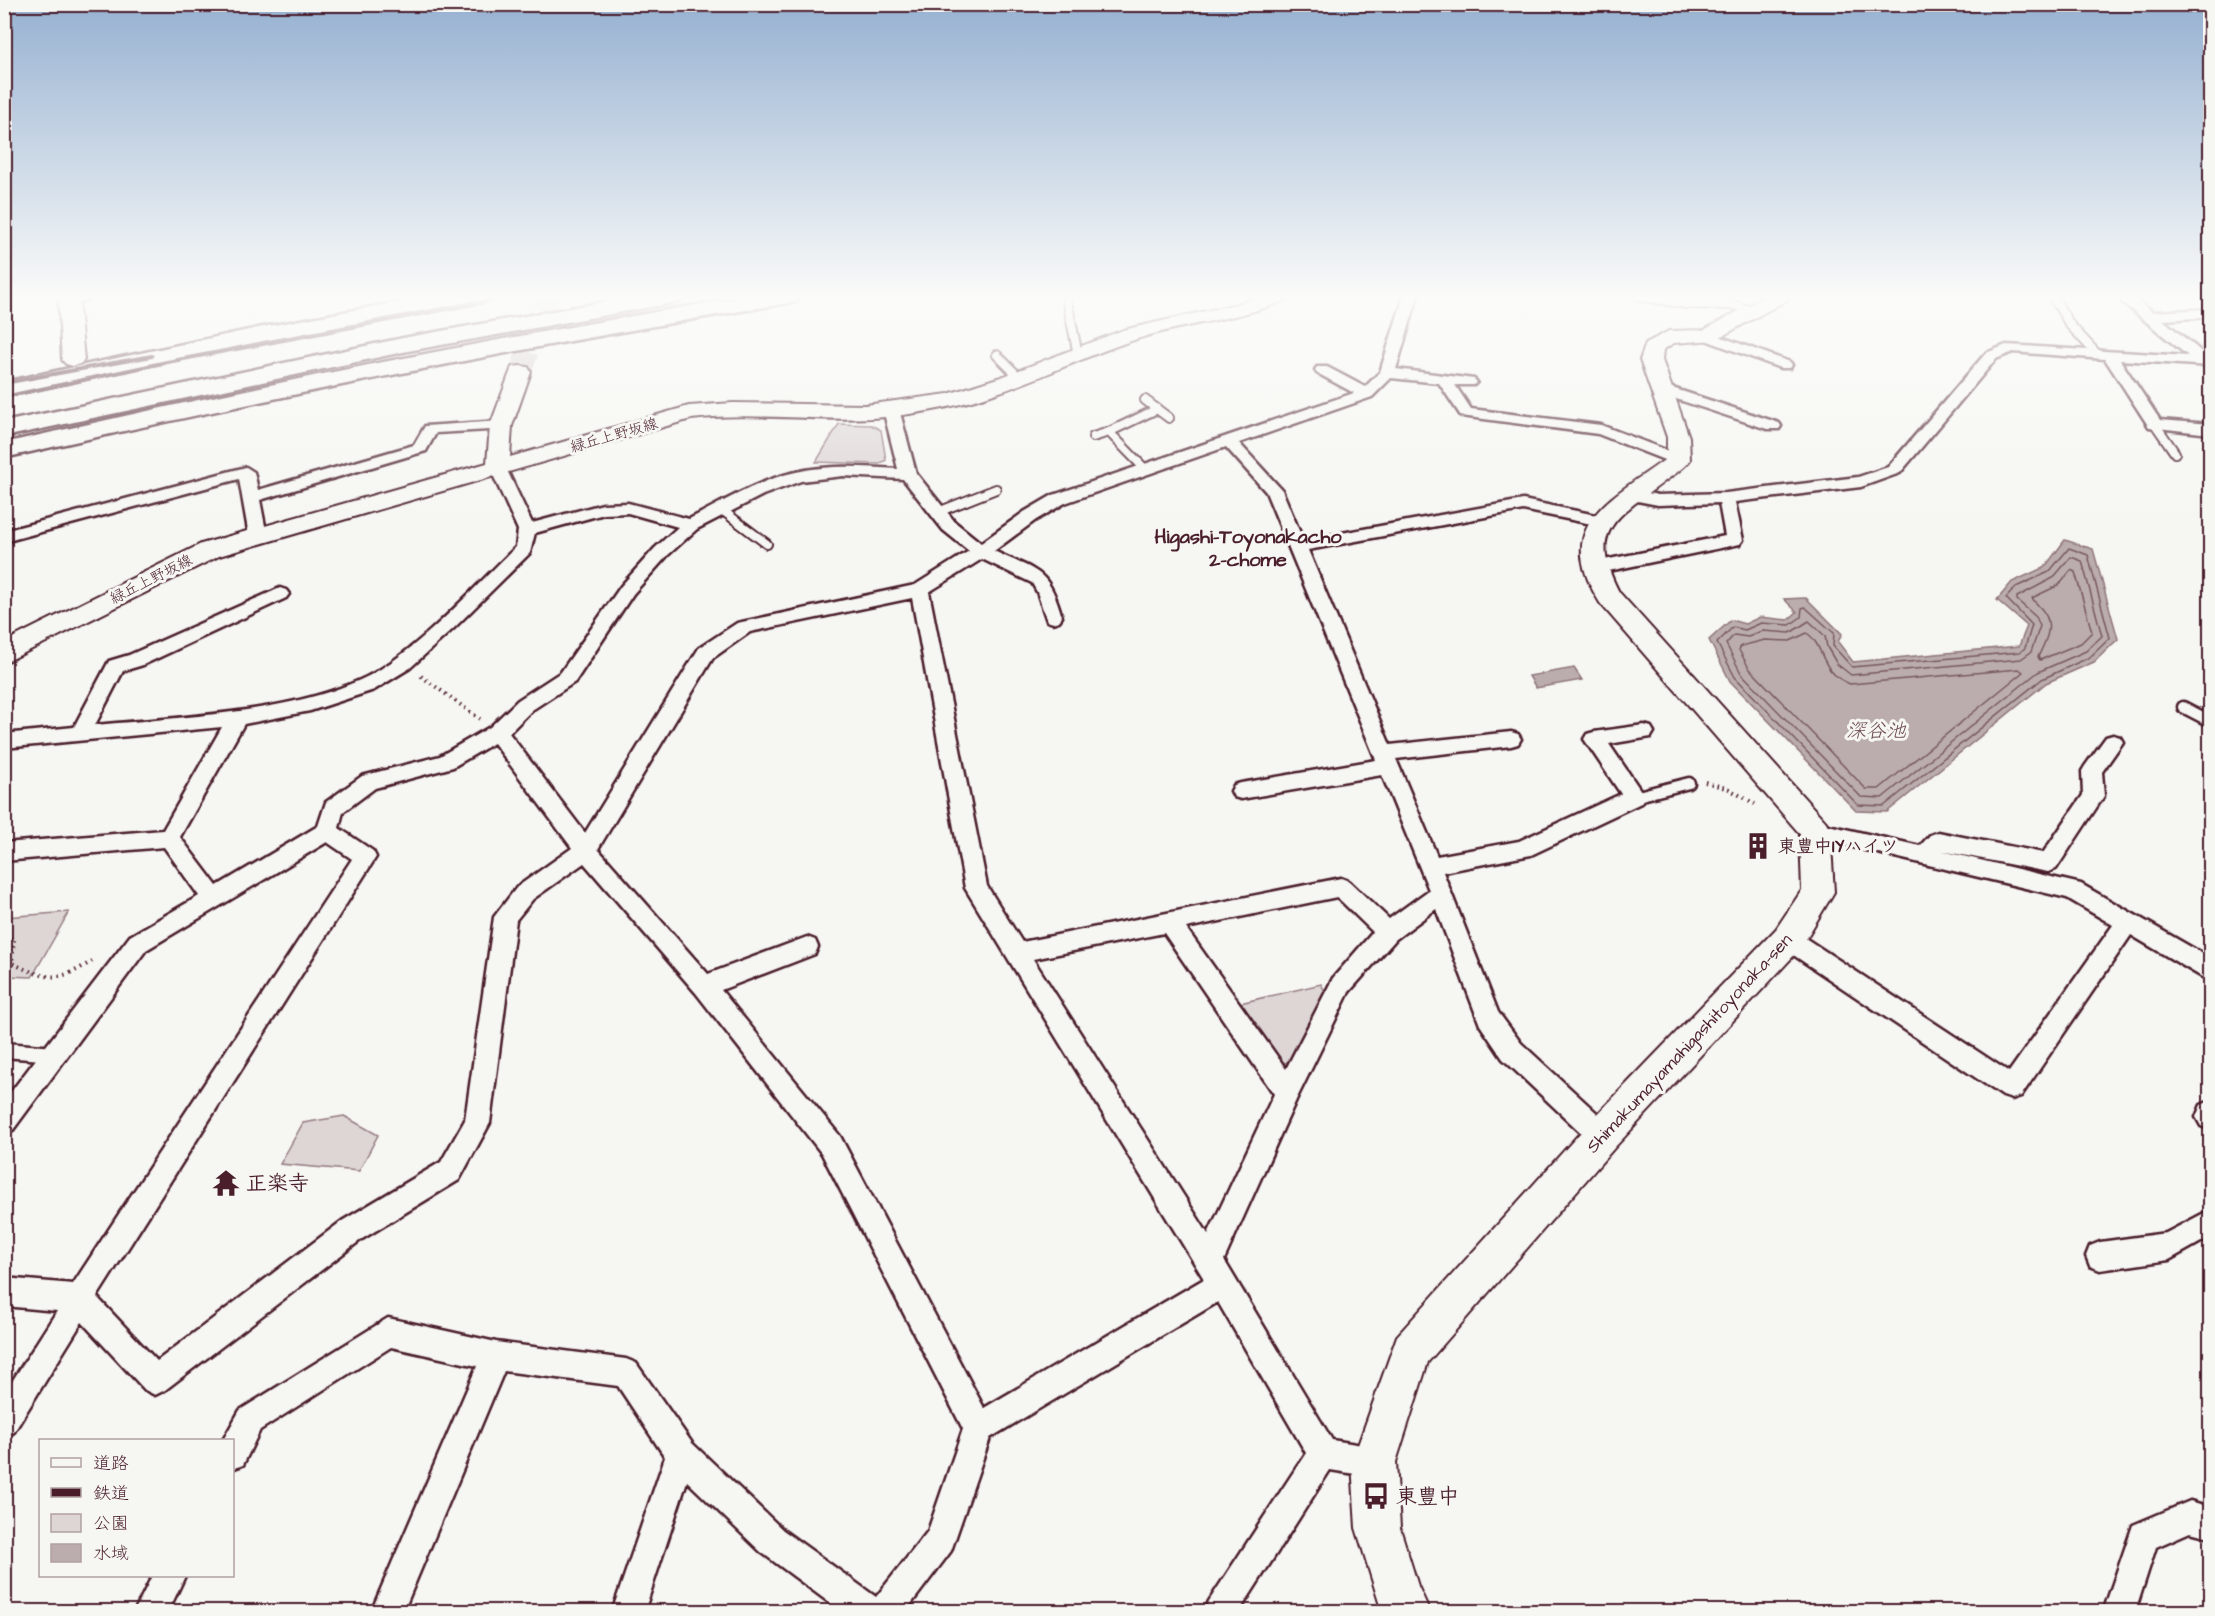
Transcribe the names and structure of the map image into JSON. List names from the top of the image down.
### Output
{
  "streets": {
    "street": ["緑丘上野坂線", "Shimakumayamahigashitoyonaka-sen"]
  },
  "districts": ["Higashi-Toyonakacho 2-chome"],
  "water": ["深谷池"],
  "places": {
    "building": ["東豊中IYハイツ"],
    "temple": ["正楽寺"],
    "bus stop": ["東豊中"]
  },
  "legend": [
    "道路",
    "鉄道",
    "公園",
    "水域"
  ]
}
